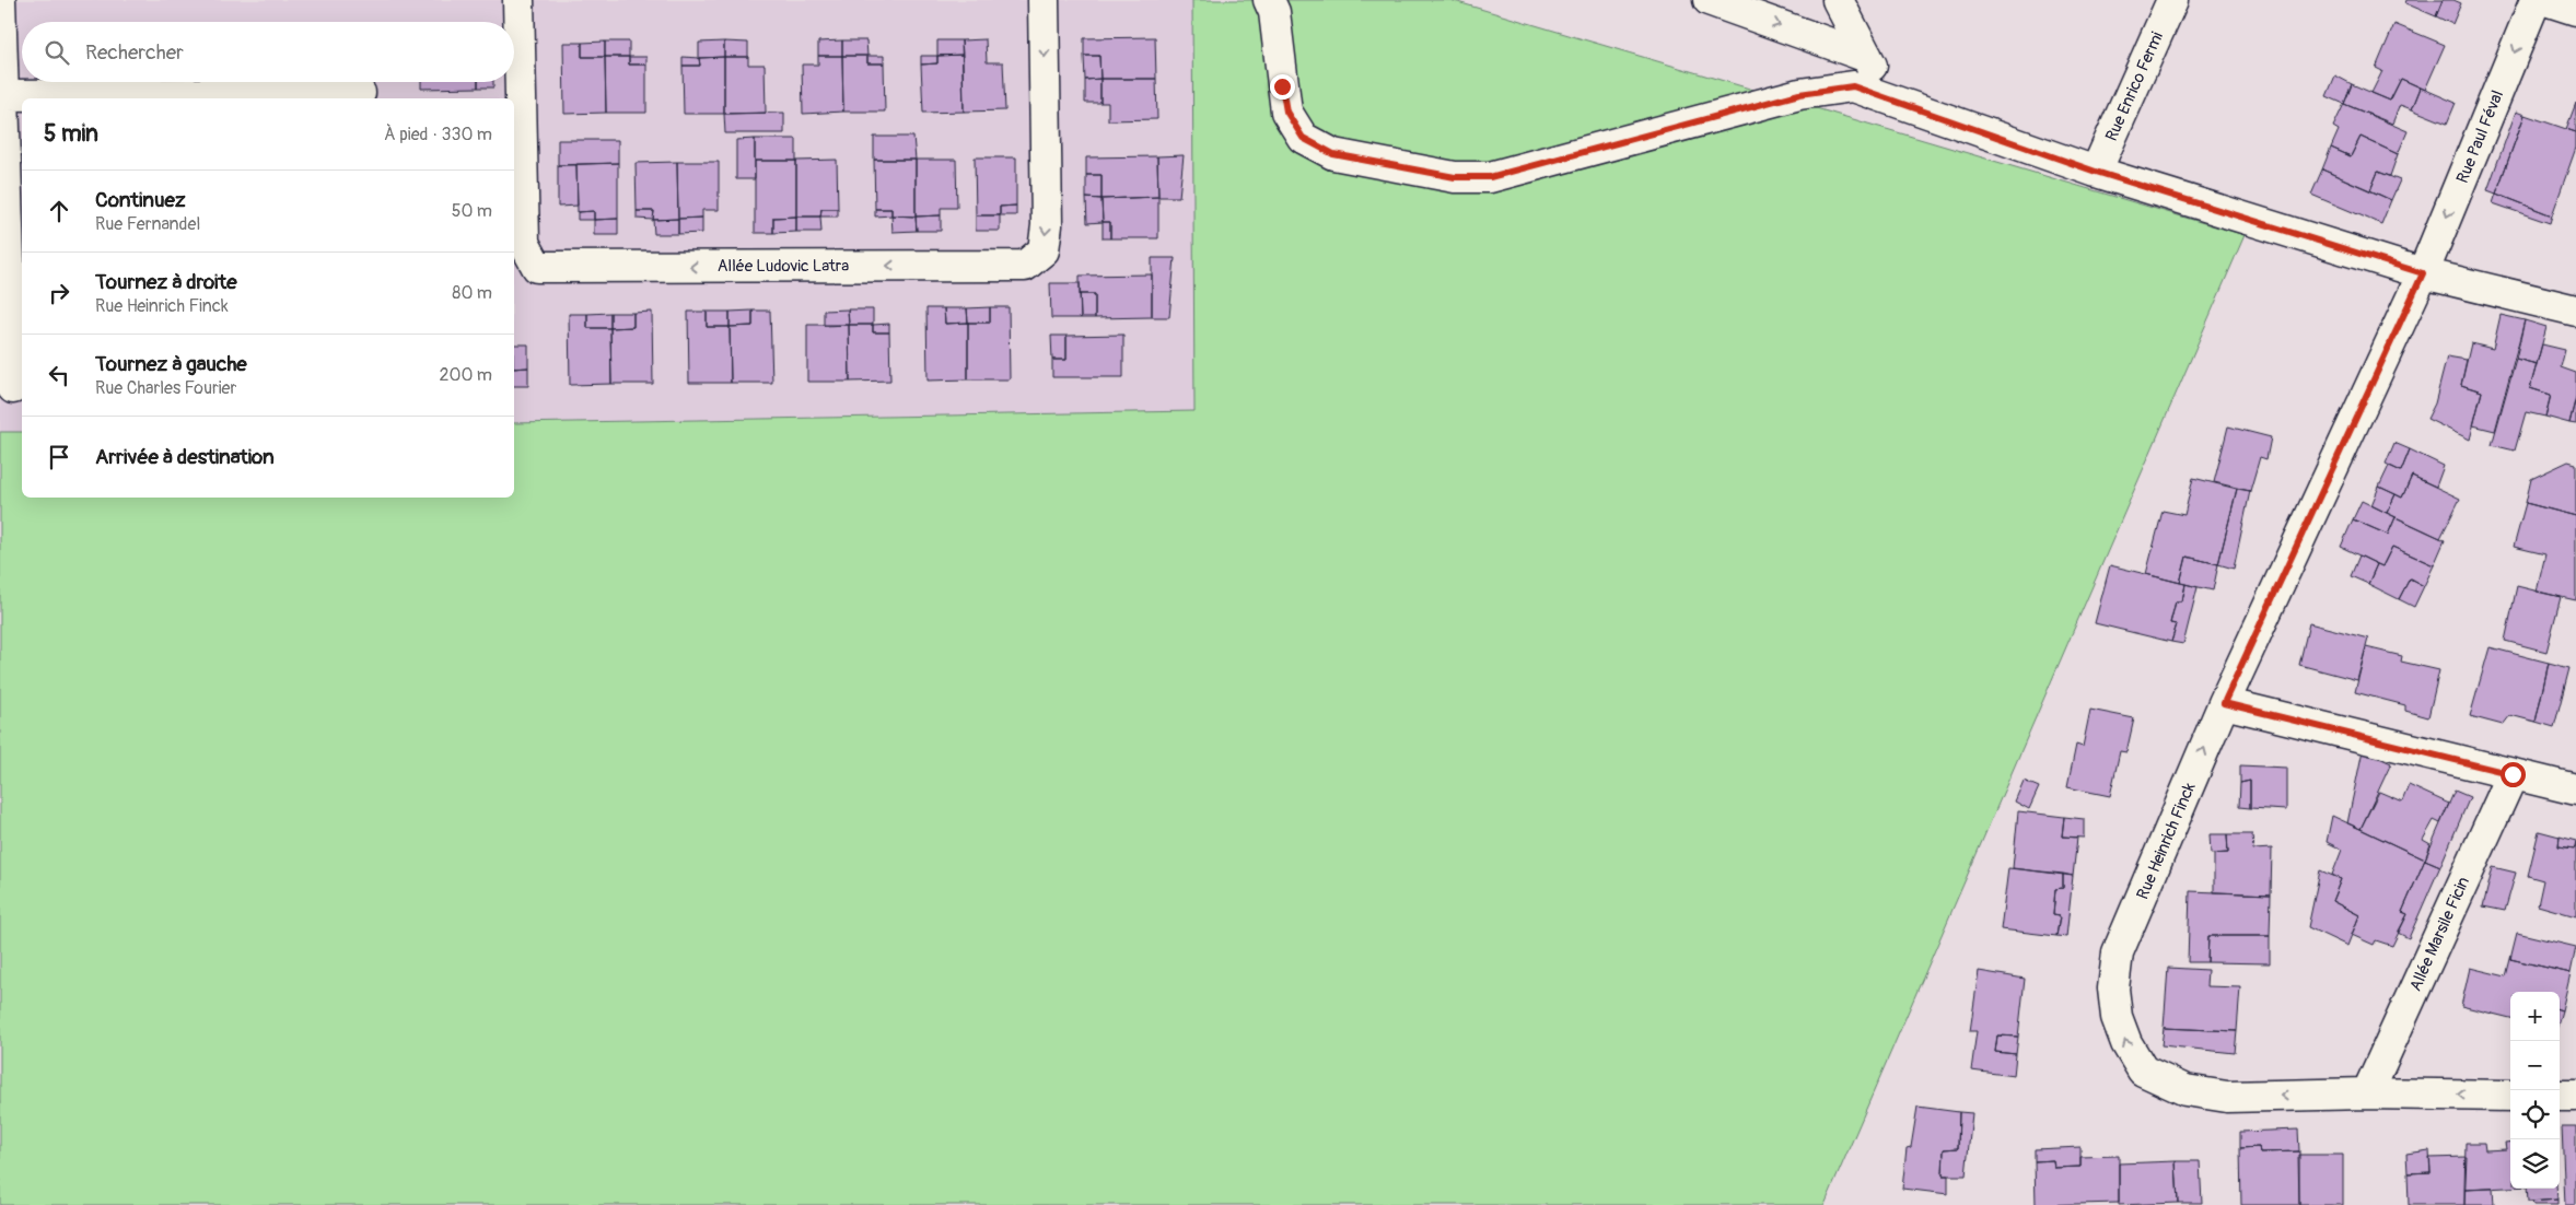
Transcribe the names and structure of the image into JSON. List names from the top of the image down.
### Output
{
  "streets": {
    "street": [
      "Rue Enrico Fermi",
      "Rue Paul Féval",
      "Allée Ludovic Latra",
      "Rue Heinrich Finck",
      "Allée Marsile Ficin"
    ]
  },
  "crossings": [
    ["Rue Paul Féval", "Rue Heinrich Finck"],
    ["Rue Heinrich Finck", "Allée Marsile Ficin"]
  ],
  "one_way": ["Rue Paul Féval"],
  "page": {
    "search": "Rechercher",
    "heading": ["5 min", "À pied · 330 m"],
    "list": [
      ["Continuez", "Rue Fernandel", "50 m"],
      ["Tournez à droite", "Rue Heinrich Finck", "80 m"],
      ["Tournez à gauche", "Rue Charles Fourier", "200 m"],
      "Arrivée à destination"
    ],
    "map_buttons": ["+", "−"]
  }
}
